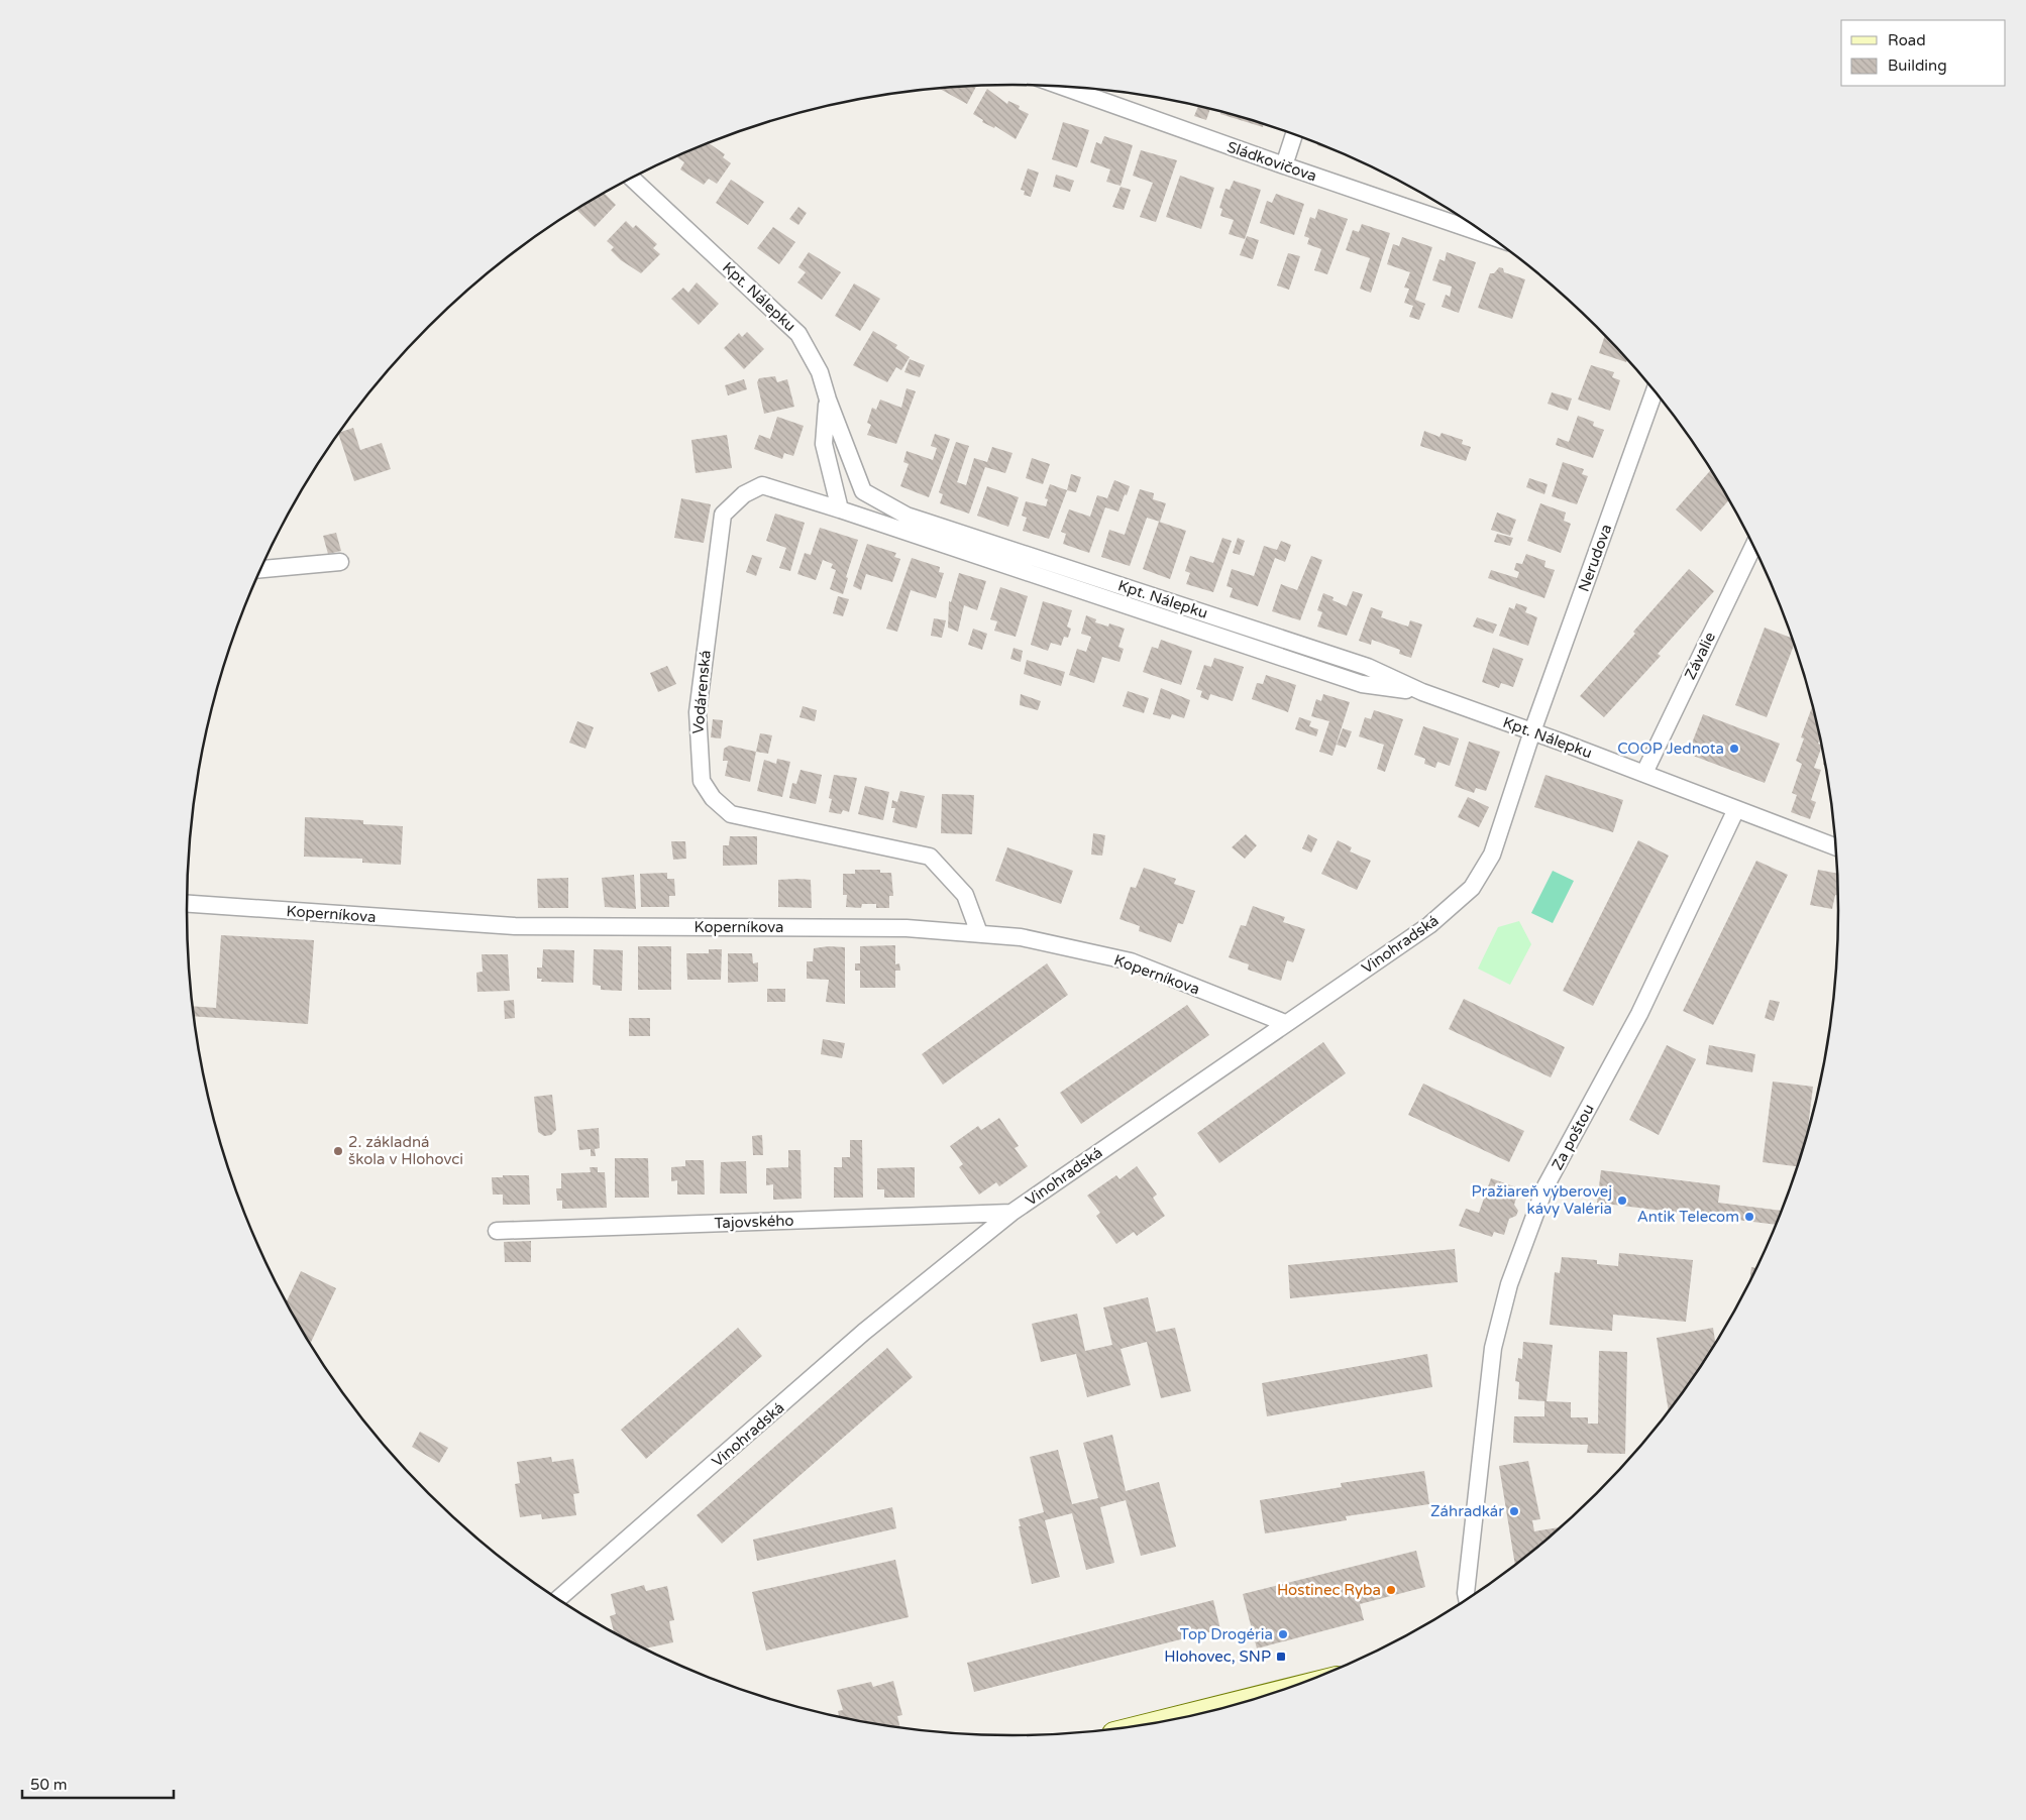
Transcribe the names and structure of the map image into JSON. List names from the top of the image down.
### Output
{
  "streets": {
    "street": [
      "Sládkovičova",
      "Kpt. Nálepku",
      "Nerudova",
      "Závalie",
      "Vodárenská",
      "Koperníkova",
      "Vinohradská",
      "Za poštou",
      "Tajovského"
    ]
  },
  "crossings": [
    ["Kpt. Nálepku", "Nerudova"],
    ["Kpt. Nálepku", "Závalie"],
    ["Kpt. Nálepku", "Vodárenská"],
    ["Kpt. Nálepku", "Vinohradská"],
    ["Kpt. Nálepku", "Za poštou"],
    ["Nerudova", "Vinohradská"],
    ["Vodárenská", "Koperníkova"],
    ["Koperníkova", "Vinohradská"],
    ["Vinohradská", "Tajovského"]
  ],
  "places": {
    "other": [
      "COOP Jednota",
      "2. základná škola v Hlohovci",
      "Pražiareň výberovej kávy Valéria",
      "Antik Telecom",
      "Záhradkár",
      "Hostinec Ryba",
      "Top Drogéria"
    ],
    "transit": ["Hlohovec, SNP"]
  },
  "legend": ["Road", "Building"],
  "scale_bar": "50 m"
}
